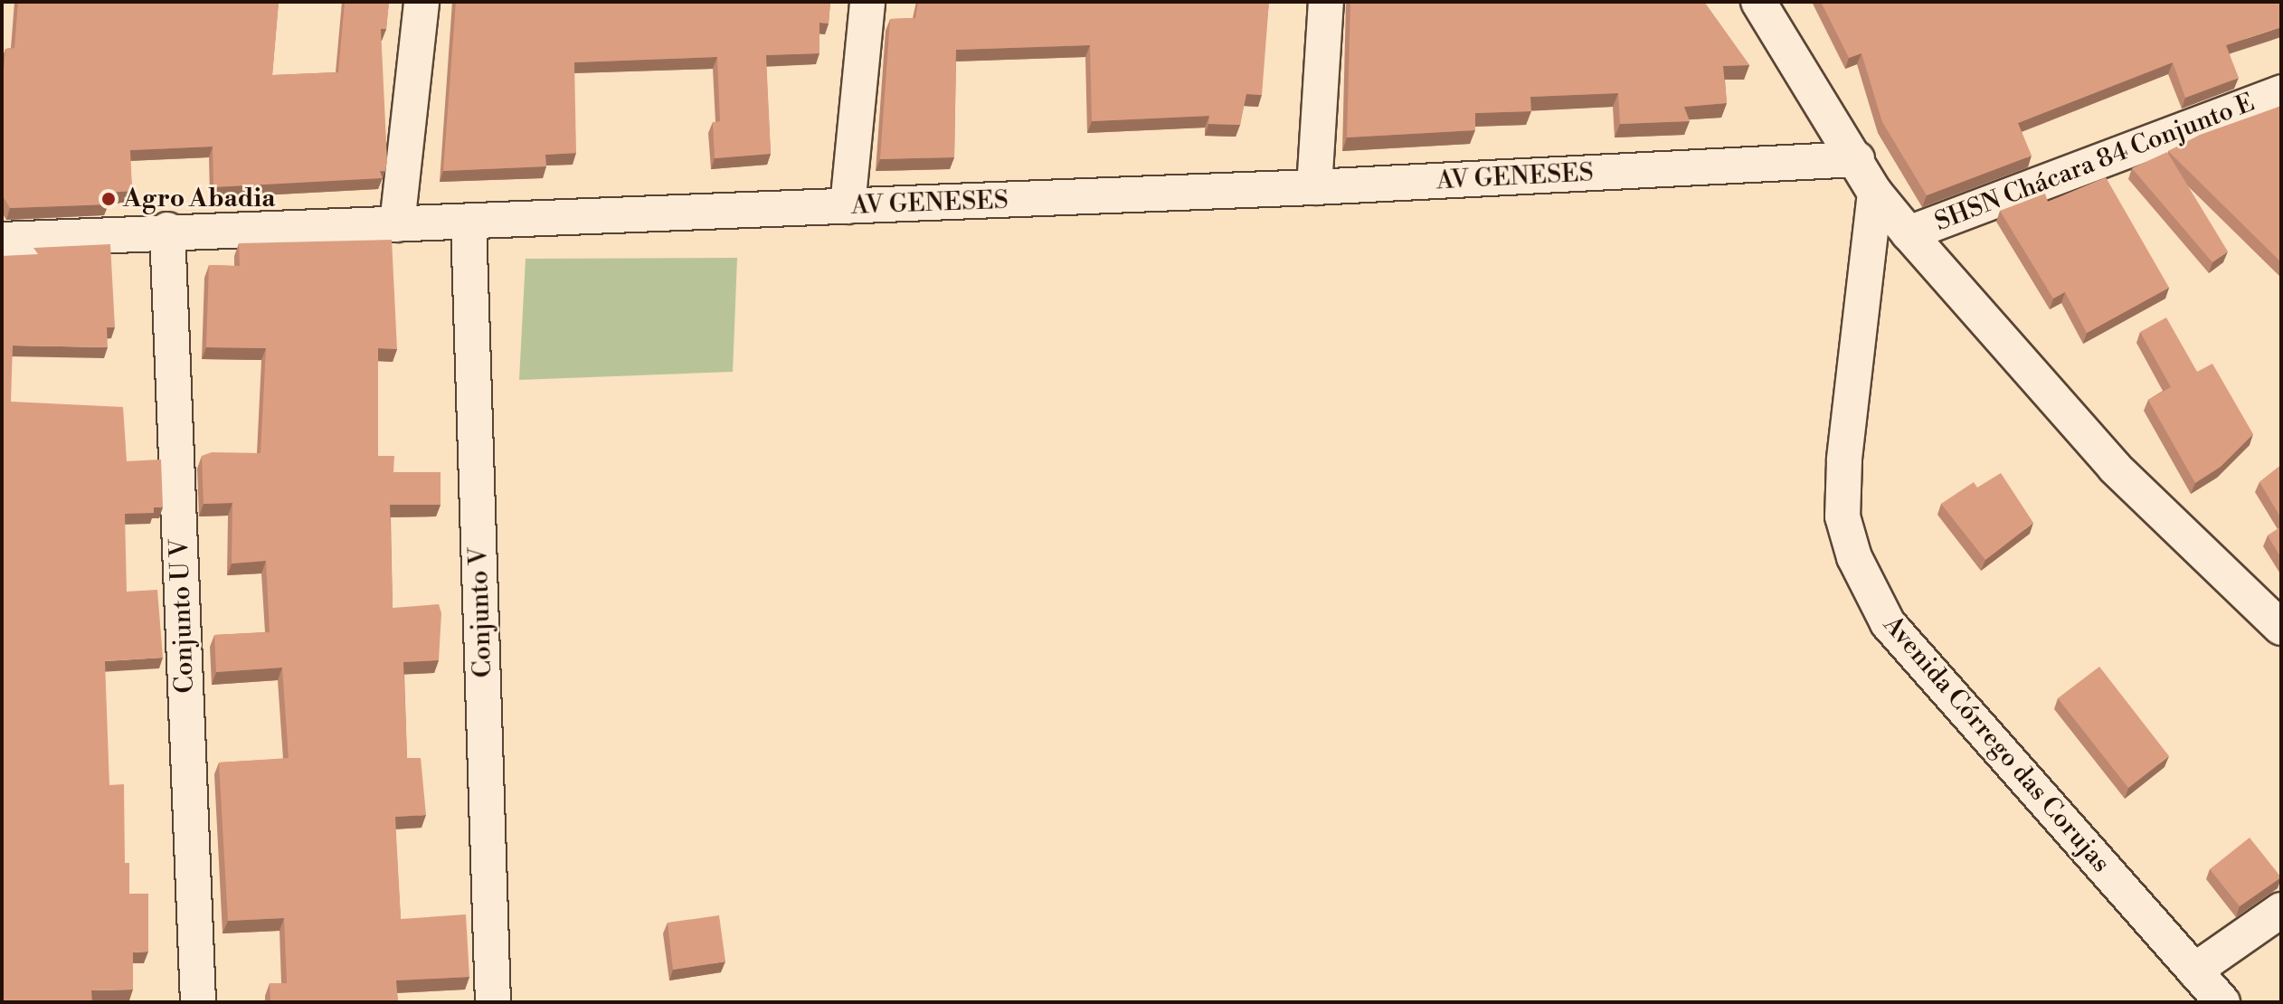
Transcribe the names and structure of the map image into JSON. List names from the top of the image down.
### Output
{
  "streets": {
    "street": [
      "SHSN Chácara 84 Conjunto E",
      "AV GENESES",
      "Conjunto V",
      "Conjunto U V",
      "Avenida Córrego das Corujas"
    ]
  },
  "crossings": [
    ["AV GENESES", "Conjunto V"],
    ["AV GENESES", "Conjunto U V"]
  ],
  "places": ["Agro Abadia"]
}
